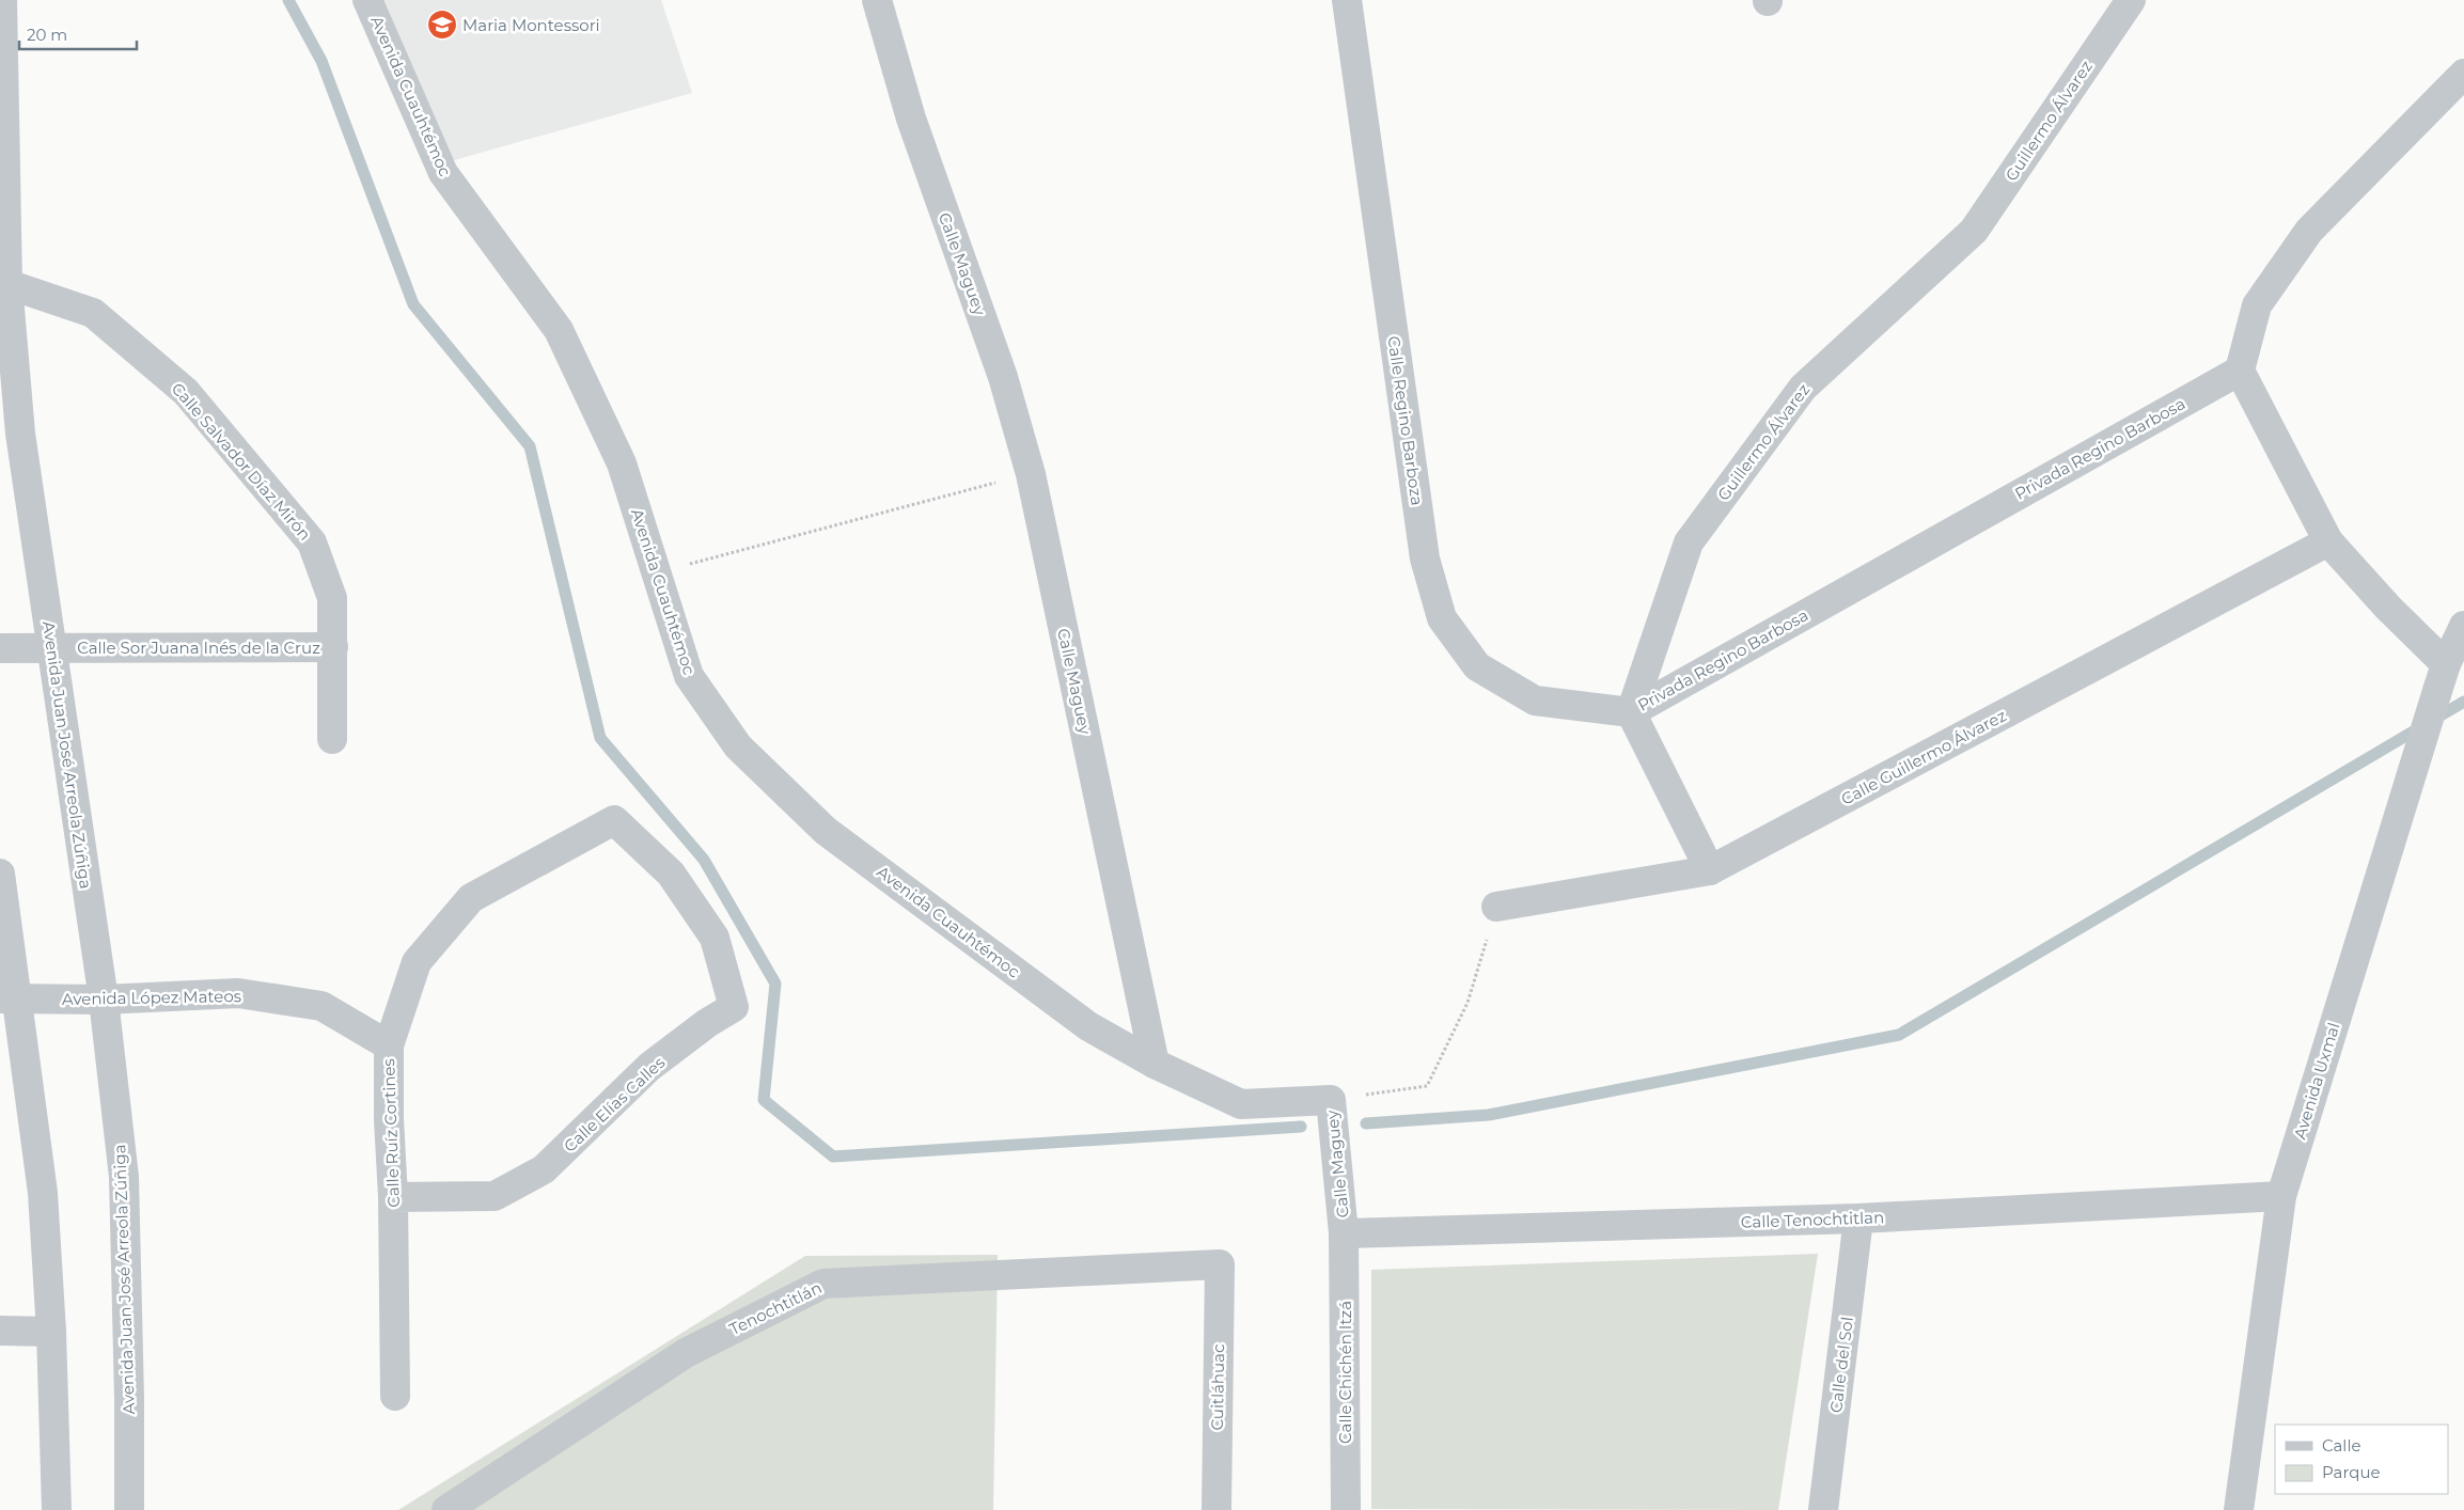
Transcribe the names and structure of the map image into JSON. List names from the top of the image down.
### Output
{
  "streets": {
    "street": [
      "Avenida Cuauhtémoc",
      "Guillermo Álvarez",
      "Calle Maguey",
      "Calle Regino Barboza",
      "Privada Regino Barbosa",
      "Calle Salvador Díaz Mirón",
      "Calle Sor Juana Inés de la Cruz",
      "Avenida Juan José Arreola Zúñiga",
      "Calle Guillermo Álvarez",
      "Avenida López Mateos",
      "Avenida Uxmal",
      "Calle Elías Calles",
      "Calle Ruíz Cortines",
      "Calle Tenochtitlan",
      "Tenochtitlán",
      "Calle del Sol",
      "Calle Chichén Itzá",
      "Cuitláhuac"
    ]
  },
  "crossings": [
    ["Avenida Cuauhtémoc", "Calle Maguey"],
    ["Guillermo Álvarez", "Calle Regino Barboza"],
    ["Guillermo Álvarez", "Privada Regino Barbosa"],
    ["Calle Maguey", "Calle Tenochtitlan"],
    ["Calle Maguey", "Calle Chichén Itzá"],
    ["Calle Regino Barboza", "Privada Regino Barbosa"],
    ["Calle Salvador Díaz Mirón", "Calle Sor Juana Inés de la Cruz"],
    ["Calle Salvador Díaz Mirón", "Avenida Juan José Arreola Zúñiga"],
    ["Calle Sor Juana Inés de la Cruz", "Avenida Juan José Arreola Zúñiga"],
    ["Avenida Juan José Arreola Zúñiga", "Avenida López Mateos"],
    ["Avenida López Mateos", "Calle Ruíz Cortines"],
    ["Avenida Uxmal", "Calle Tenochtitlan"],
    ["Calle Elías Calles", "Calle Ruíz Cortines"],
    ["Calle Tenochtitlan", "Calle del Sol"],
    ["Calle Tenochtitlan", "Calle Chichén Itzá"],
    ["Tenochtitlán", "Cuitláhuac"]
  ],
  "places": {
    "school or university": ["Maria Montessori"]
  },
  "legend": ["Calle", "Parque"],
  "scale_bar": "20 m"
}
